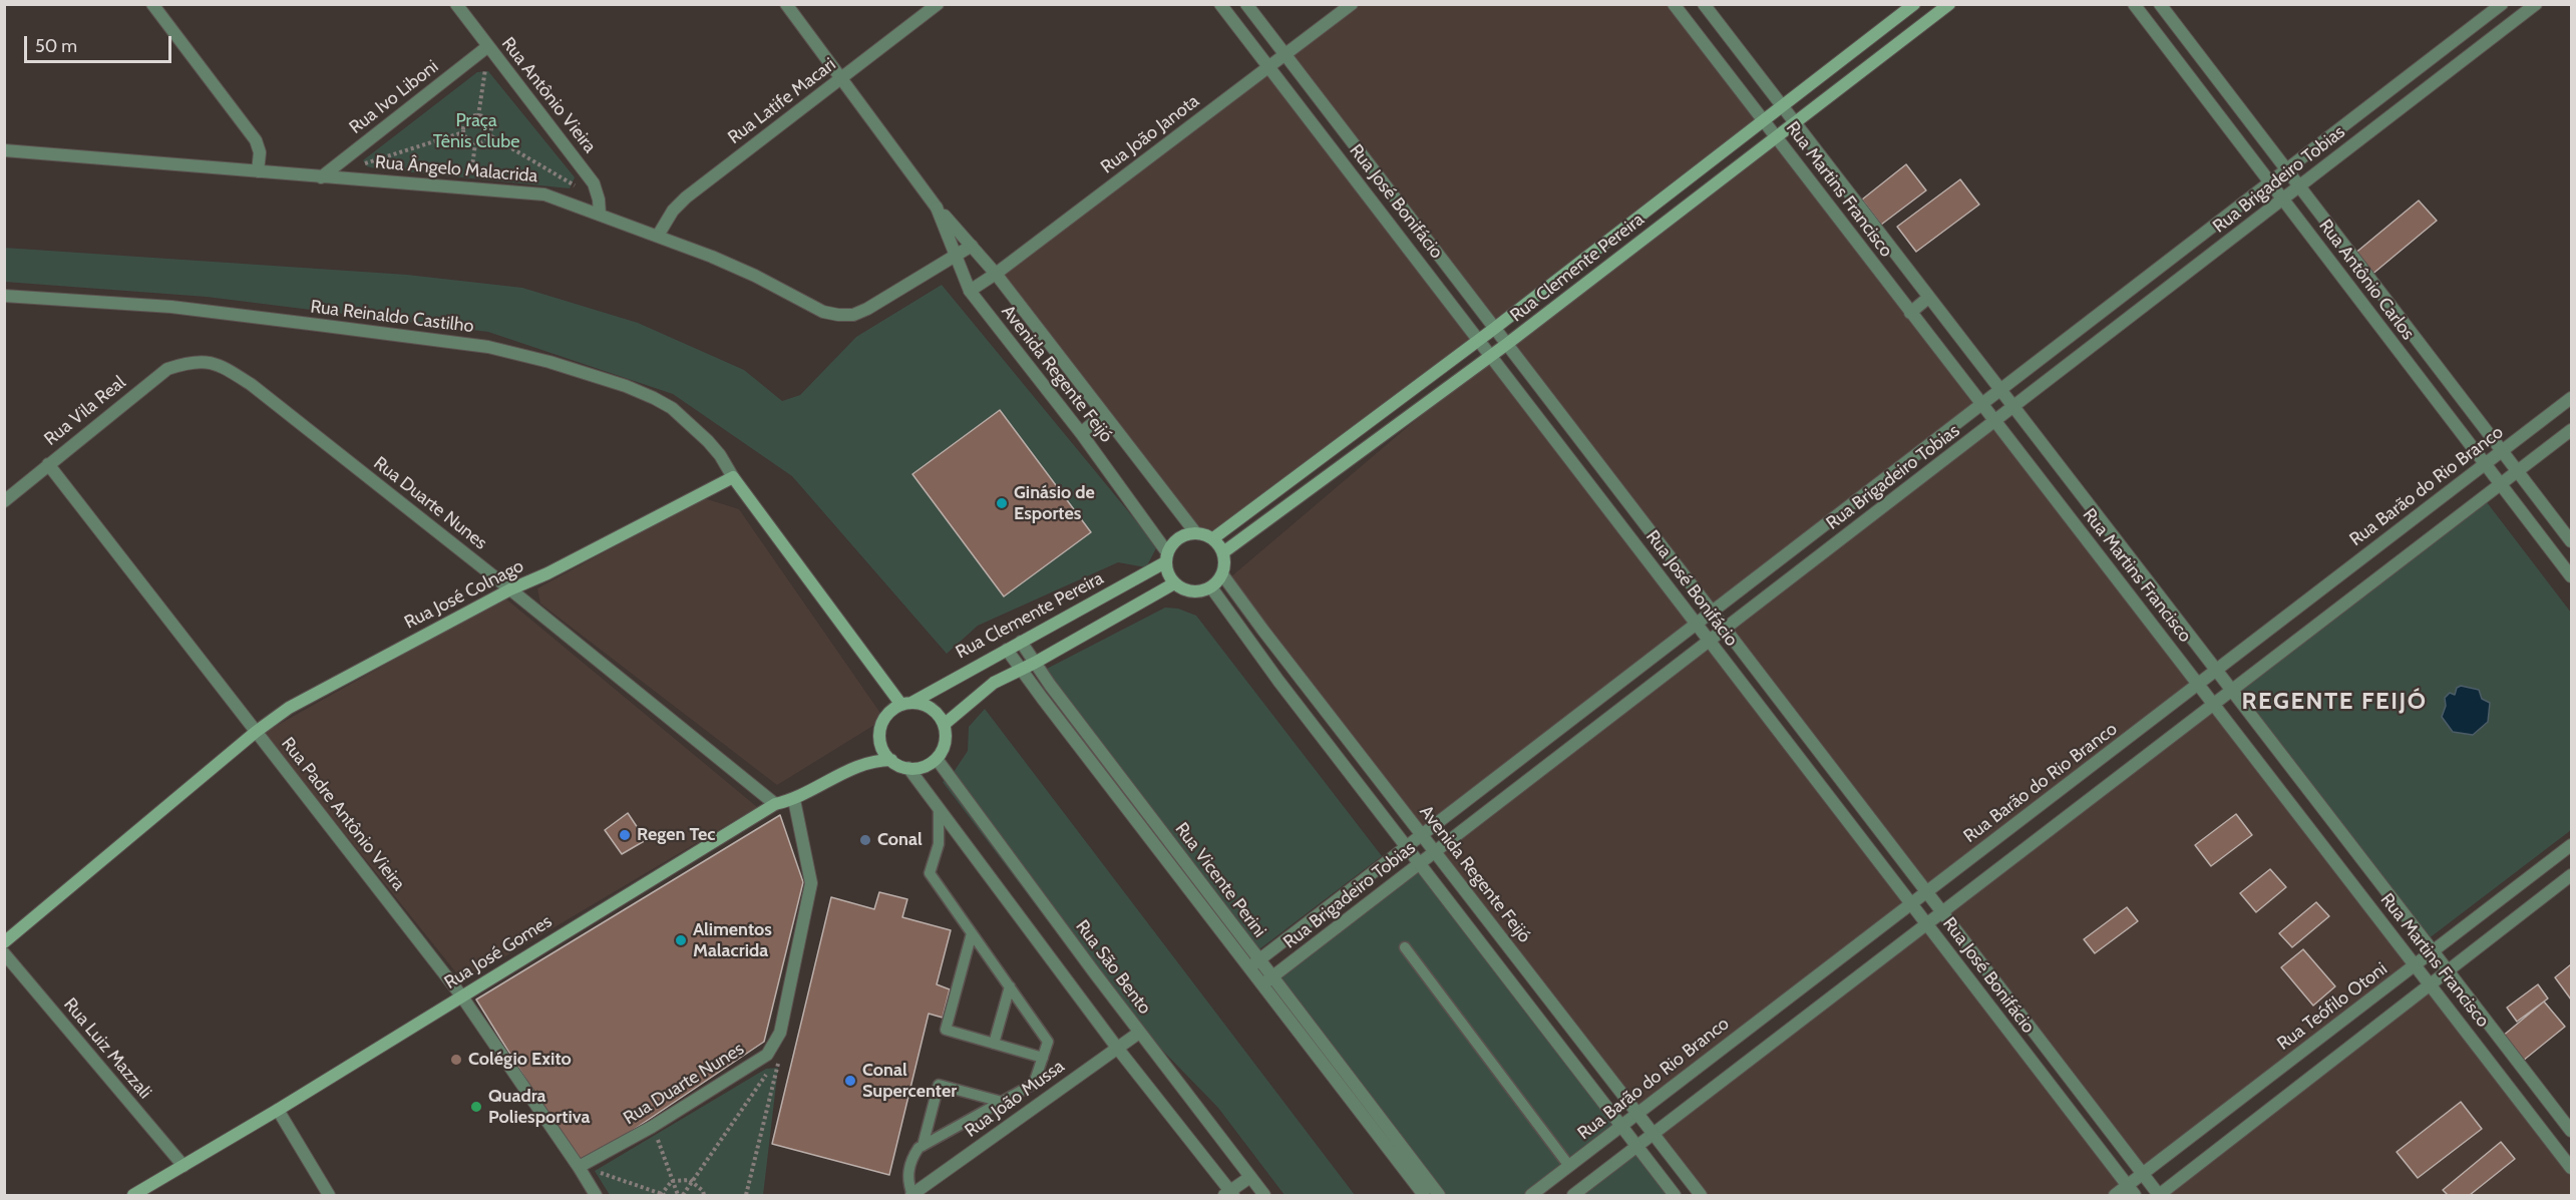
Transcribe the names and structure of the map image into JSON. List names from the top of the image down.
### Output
{
  "streets": {
    "main road": ["Rua Clemente Pereira", "Rua José Colnago", "Rua José Gomes"],
    "street": [
      "Rua Antônio Vieira",
      "Rua Ivo Liboni",
      "Rua Latife Macari",
      "Rua João Janota",
      "Rua Ângelo Malacrida",
      "Rua Brigadeiro Tobias",
      "Rua Martins Francisco",
      "Rua José Bonifácio",
      "Rua Antônio Carlos",
      "Rua Reinaldo Castilho",
      "Avenida Regente Feijó",
      "Rua Vila Real",
      "Rua Barão do Rio Branco",
      "Rua Duarte Nunes",
      "Rua Padre Antônio Vieira",
      "Rua Vicente Perini",
      "Rua São Bento",
      "Rua Teófilo Otoni",
      "Rua Luiz Mazzali",
      "Rua João Mussa"
    ]
  },
  "crossings": [
    ["Rua Antônio Vieira", "Rua Ivo Liboni"],
    ["Rua Antônio Vieira", "Rua Ângelo Malacrida"],
    ["Rua Ivo Liboni", "Rua Ângelo Malacrida"],
    ["Rua Latife Macari", "Rua Ângelo Malacrida"],
    ["Rua Latife Macari", "Avenida Regente Feijó"],
    ["Rua João Janota", "Rua José Bonifácio"],
    ["Rua João Janota", "Avenida Regente Feijó"],
    ["Rua Ângelo Malacrida", "Avenida Regente Feijó"],
    ["Rua Brigadeiro Tobias", "Rua Martins Francisco"],
    ["Rua Brigadeiro Tobias", "Rua José Bonifácio"],
    ["Rua Brigadeiro Tobias", "Rua Antônio Carlos"],
    ["Rua Brigadeiro Tobias", "Avenida Regente Feijó"],
    ["Rua Brigadeiro Tobias", "Rua Vicente Perini"],
    ["Rua Martins Francisco", "Rua Clemente Pereira"],
    ["Rua Martins Francisco", "Rua Barão do Rio Branco"],
    ["Rua Martins Francisco", "Rua Teófilo Otoni"],
    ["Rua José Bonifácio", "Rua Clemente Pereira"],
    ["Rua José Bonifácio", "Rua Barão do Rio Branco"],
    ["Rua José Bonifácio", "Rua Teófilo Otoni"],
    ["Rua Clemente Pereira", "Avenida Regente Feijó"],
    ["Rua Clemente Pereira", "Rua Vicente Perini"],
    ["Rua Clemente Pereira", "Rua José Gomes"],
    ["Rua Clemente Pereira", "Rua São Bento"],
    ["Rua Antônio Carlos", "Rua Barão do Rio Branco"],
    ["Rua Reinaldo Castilho", "Rua José Colnago"],
    ["Avenida Regente Feijó", "Rua Barão do Rio Branco"],
    ["Rua Vila Real", "Rua Duarte Nunes"],
    ["Rua Vila Real", "Rua Padre Antônio Vieira"],
    ["Rua Duarte Nunes", "Rua José Colnago"],
    ["Rua Duarte Nunes", "Rua Padre Antônio Vieira"],
    ["Rua Duarte Nunes", "Rua José Gomes"],
    ["Rua José Colnago", "Rua Padre Antônio Vieira"],
    ["Rua Padre Antônio Vieira", "Rua José Gomes"],
    ["Rua José Gomes", "Rua São Bento"],
    ["Rua José Gomes", "Rua Luiz Mazzali"],
    ["Rua São Bento", "Rua João Mussa"]
  ],
  "districts": ["REGENTE FEIJÓ"],
  "parks": ["Praça Tênis Clube"],
  "places": [
    "Ginásio de Esportes",
    "Regen Tec",
    "Conal",
    "Alimentos Malacrida",
    "Colégio Exito",
    "Conal Supercenter",
    "Quadra Poliesportiva"
  ],
  "scale_bar": "50 m"
}
